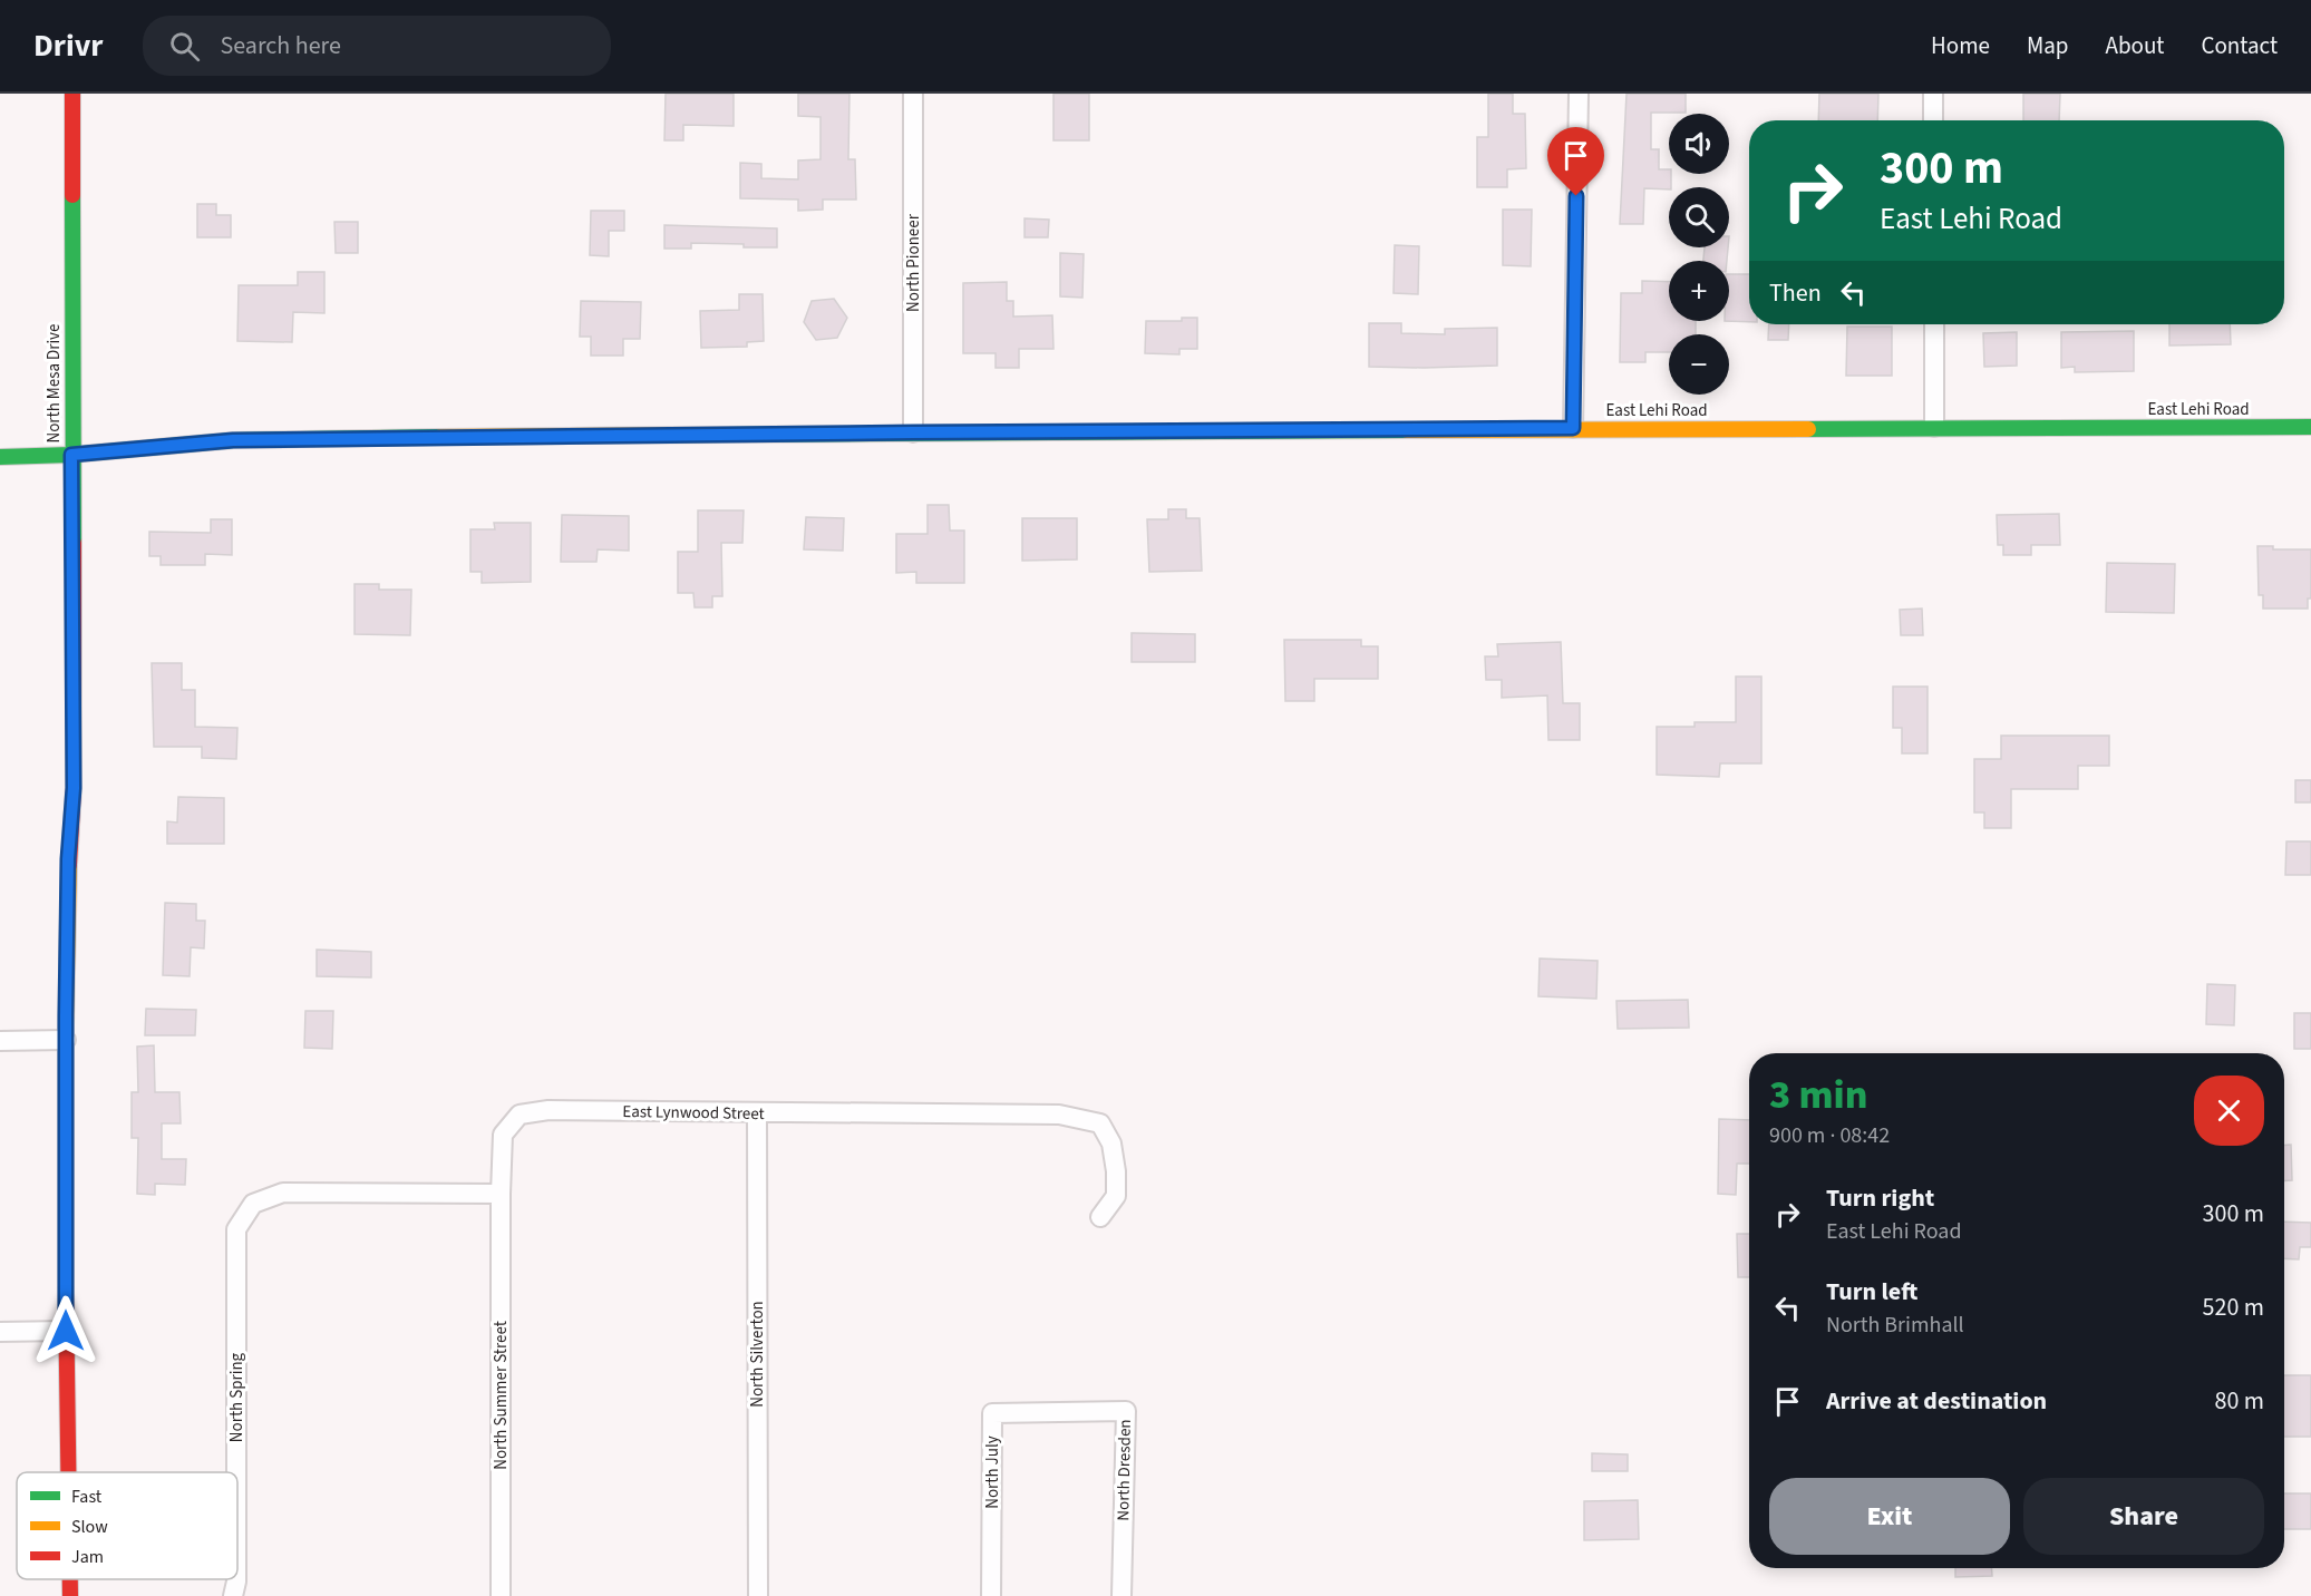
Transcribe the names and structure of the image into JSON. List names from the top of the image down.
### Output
{
  "streets": {
    "street": [
      "North Pioneer",
      "North Mesa Drive",
      "East Lehi Road",
      "East Lynwood Street",
      "North Silverton",
      "North Summer Street",
      "North Spring",
      "North Dresden",
      "North July"
    ]
  },
  "crossings": [
    ["North Pioneer", "East Lehi Road"],
    ["North Mesa Drive", "East Lehi Road"],
    ["East Lynwood Street", "North Silverton"],
    ["East Lynwood Street", "North Summer Street"],
    ["East Lynwood Street", "North Spring"],
    ["North Summer Street", "North Spring"],
    ["North Dresden", "North July"]
  ],
  "legend": ["Fast", "Slow", "Jam"],
  "page": {
    "header": "Drivr",
    "search": "Search here",
    "nav": [
      "Home",
      "Map",
      "About",
      "Contact"
    ],
    "map_buttons": ["+", "−"],
    "turn": ["300 m", "East Lehi Road"],
    "then": "Then",
    "heading": ["3 min", "900 m · 08:42"],
    "list": [
      {
        "name": "Turn right",
        "note": "East Lehi Road",
        "value": "300 m"
      },
      {
        "name": "Turn left",
        "note": "North Brimhall",
        "value": "520 m"
      },
      {
        "name": "Arrive at destination",
        "value": "80 m"
      }
    ],
    "buttons": ["Exit", "Share"]
  }
}
